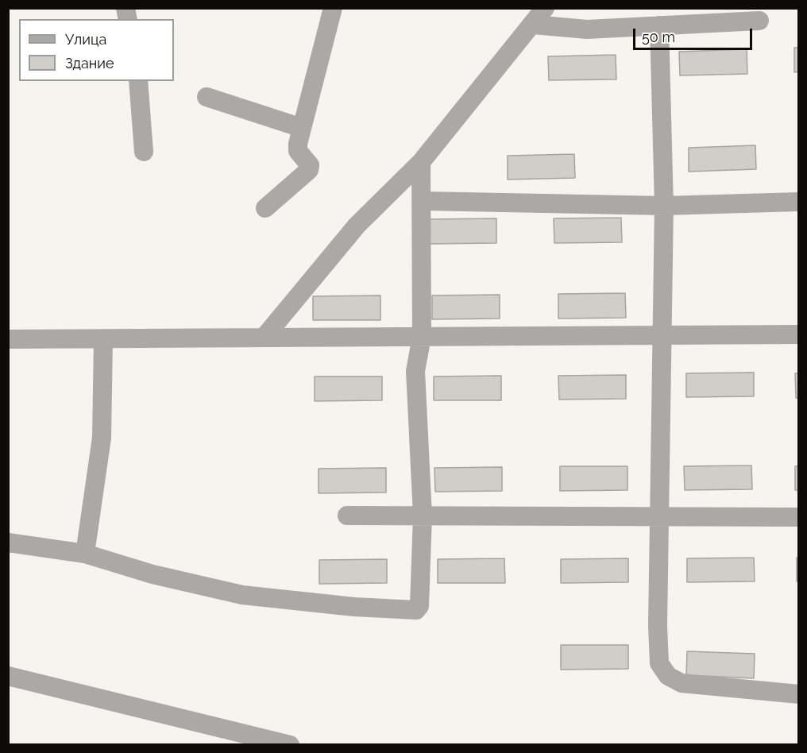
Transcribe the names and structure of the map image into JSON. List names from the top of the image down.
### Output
{
  "legend": ["Улица", "Здание"],
  "scale_bar": "50 m"
}
